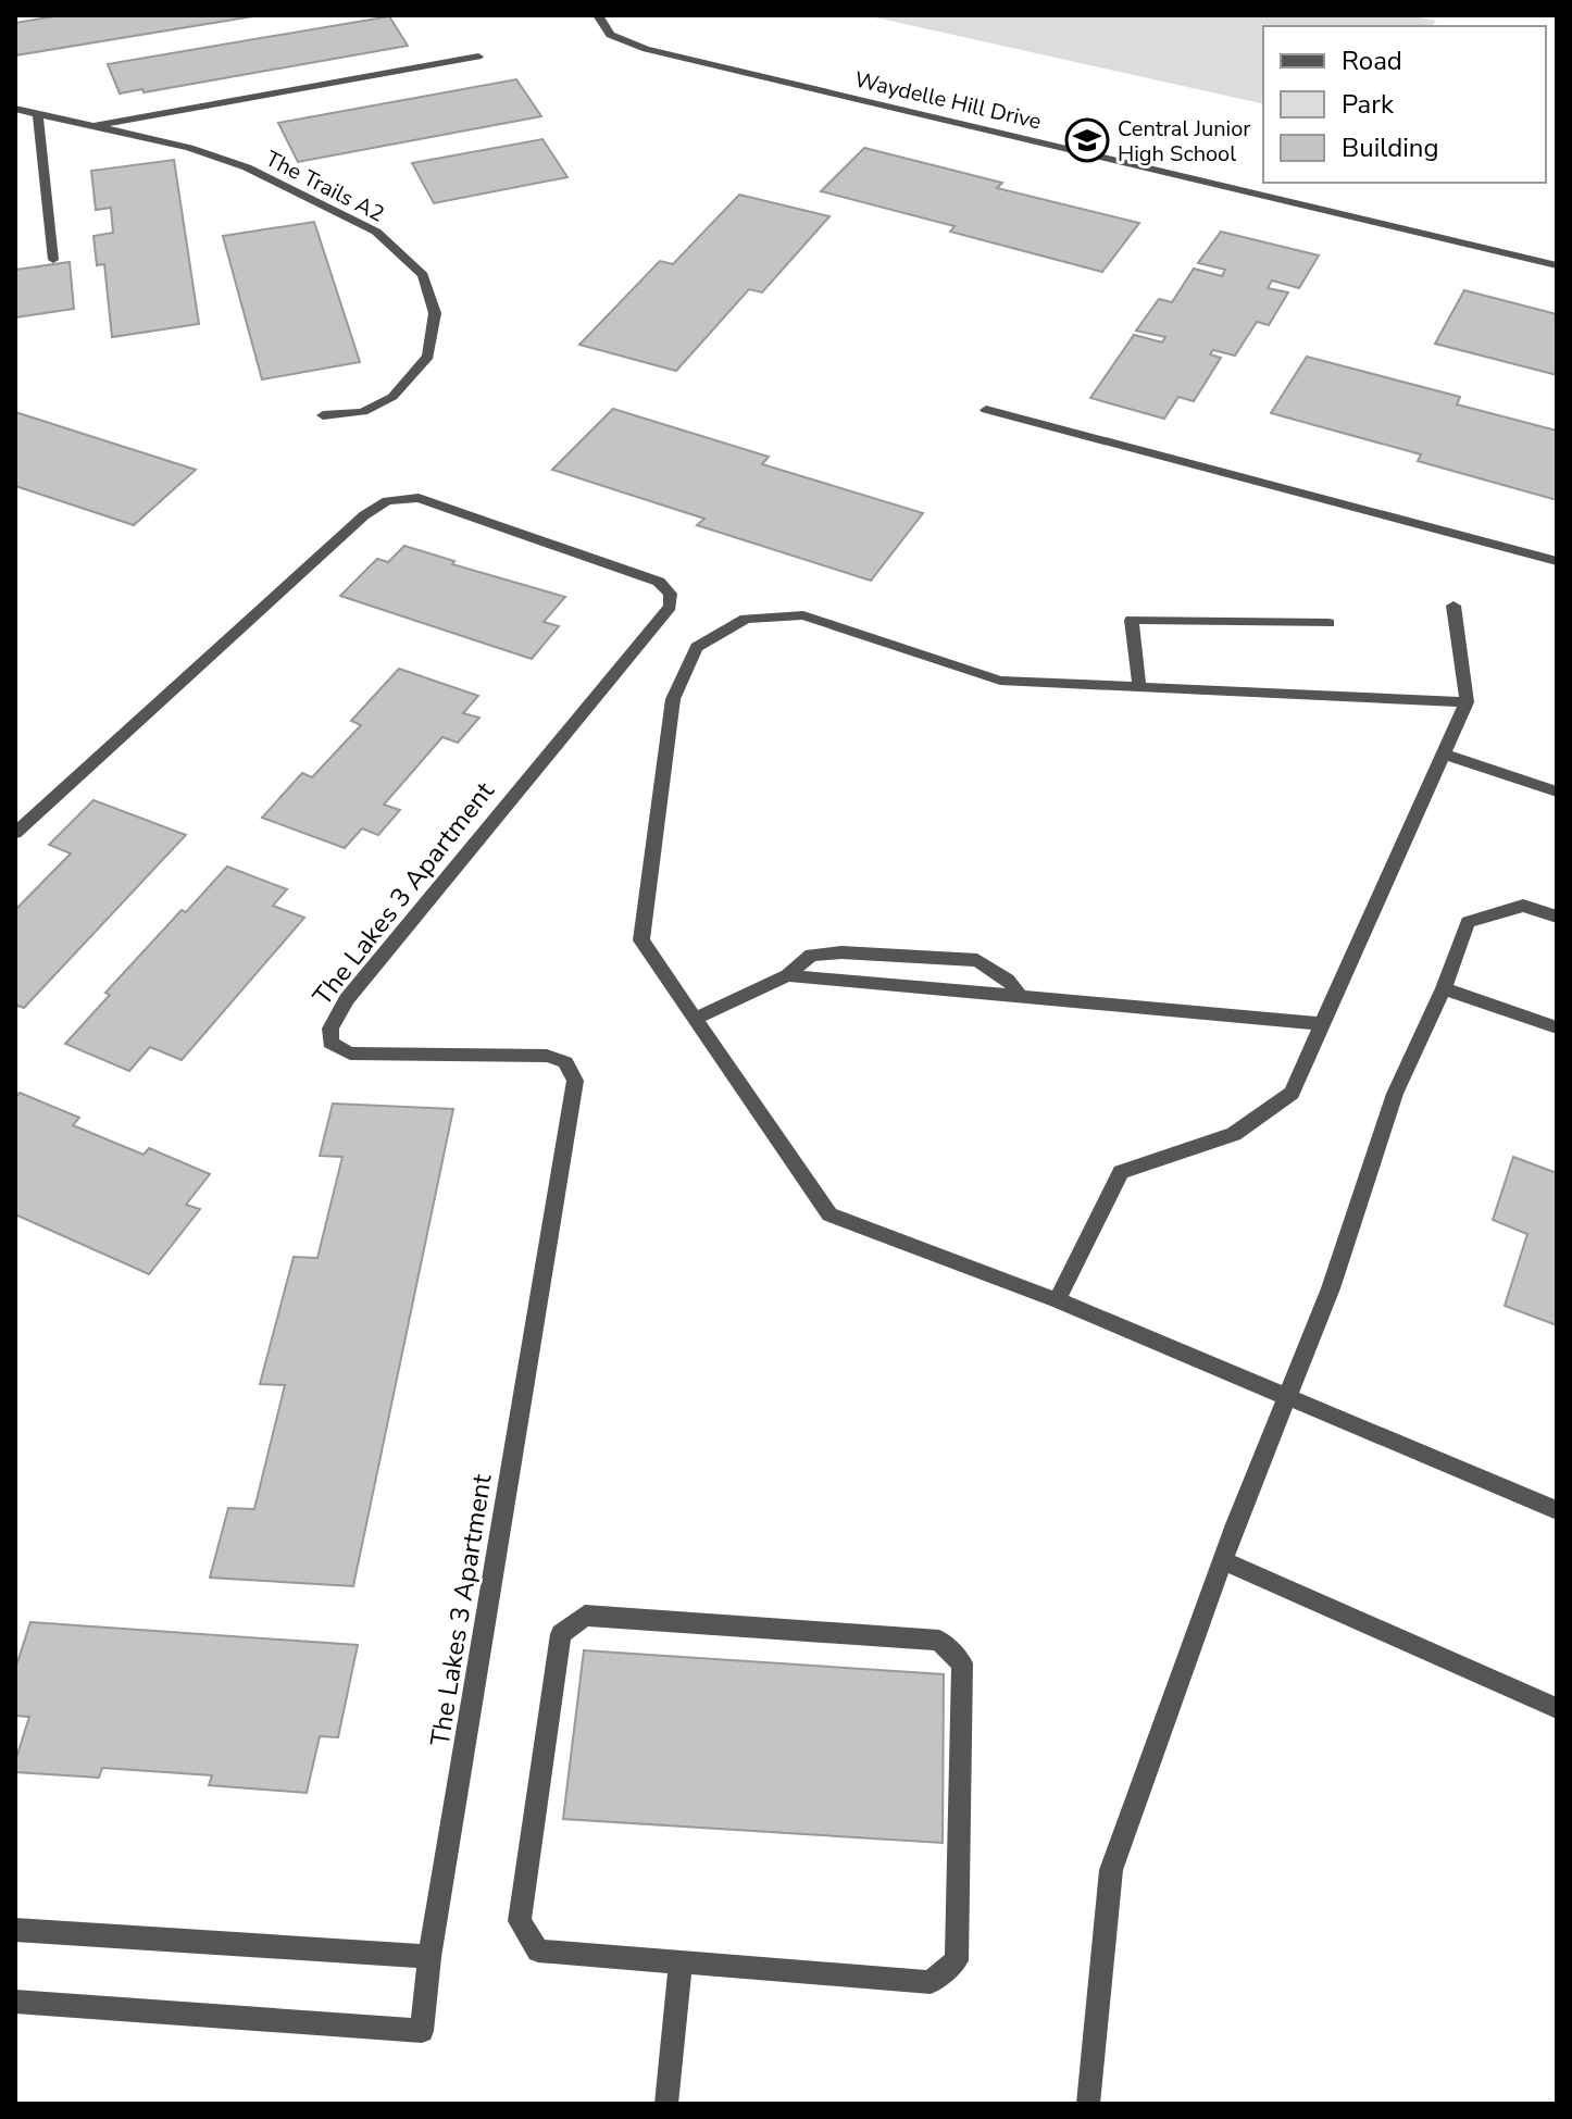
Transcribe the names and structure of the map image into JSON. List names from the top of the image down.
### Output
{
  "streets": {
    "street": ["Waydelle Hill Drive", "The Trails A2", "The Lakes 3 Apartment"]
  },
  "places": {
    "school or university": ["Central Junior High School"]
  },
  "legend": ["Road", "Park", "Building"]
}
